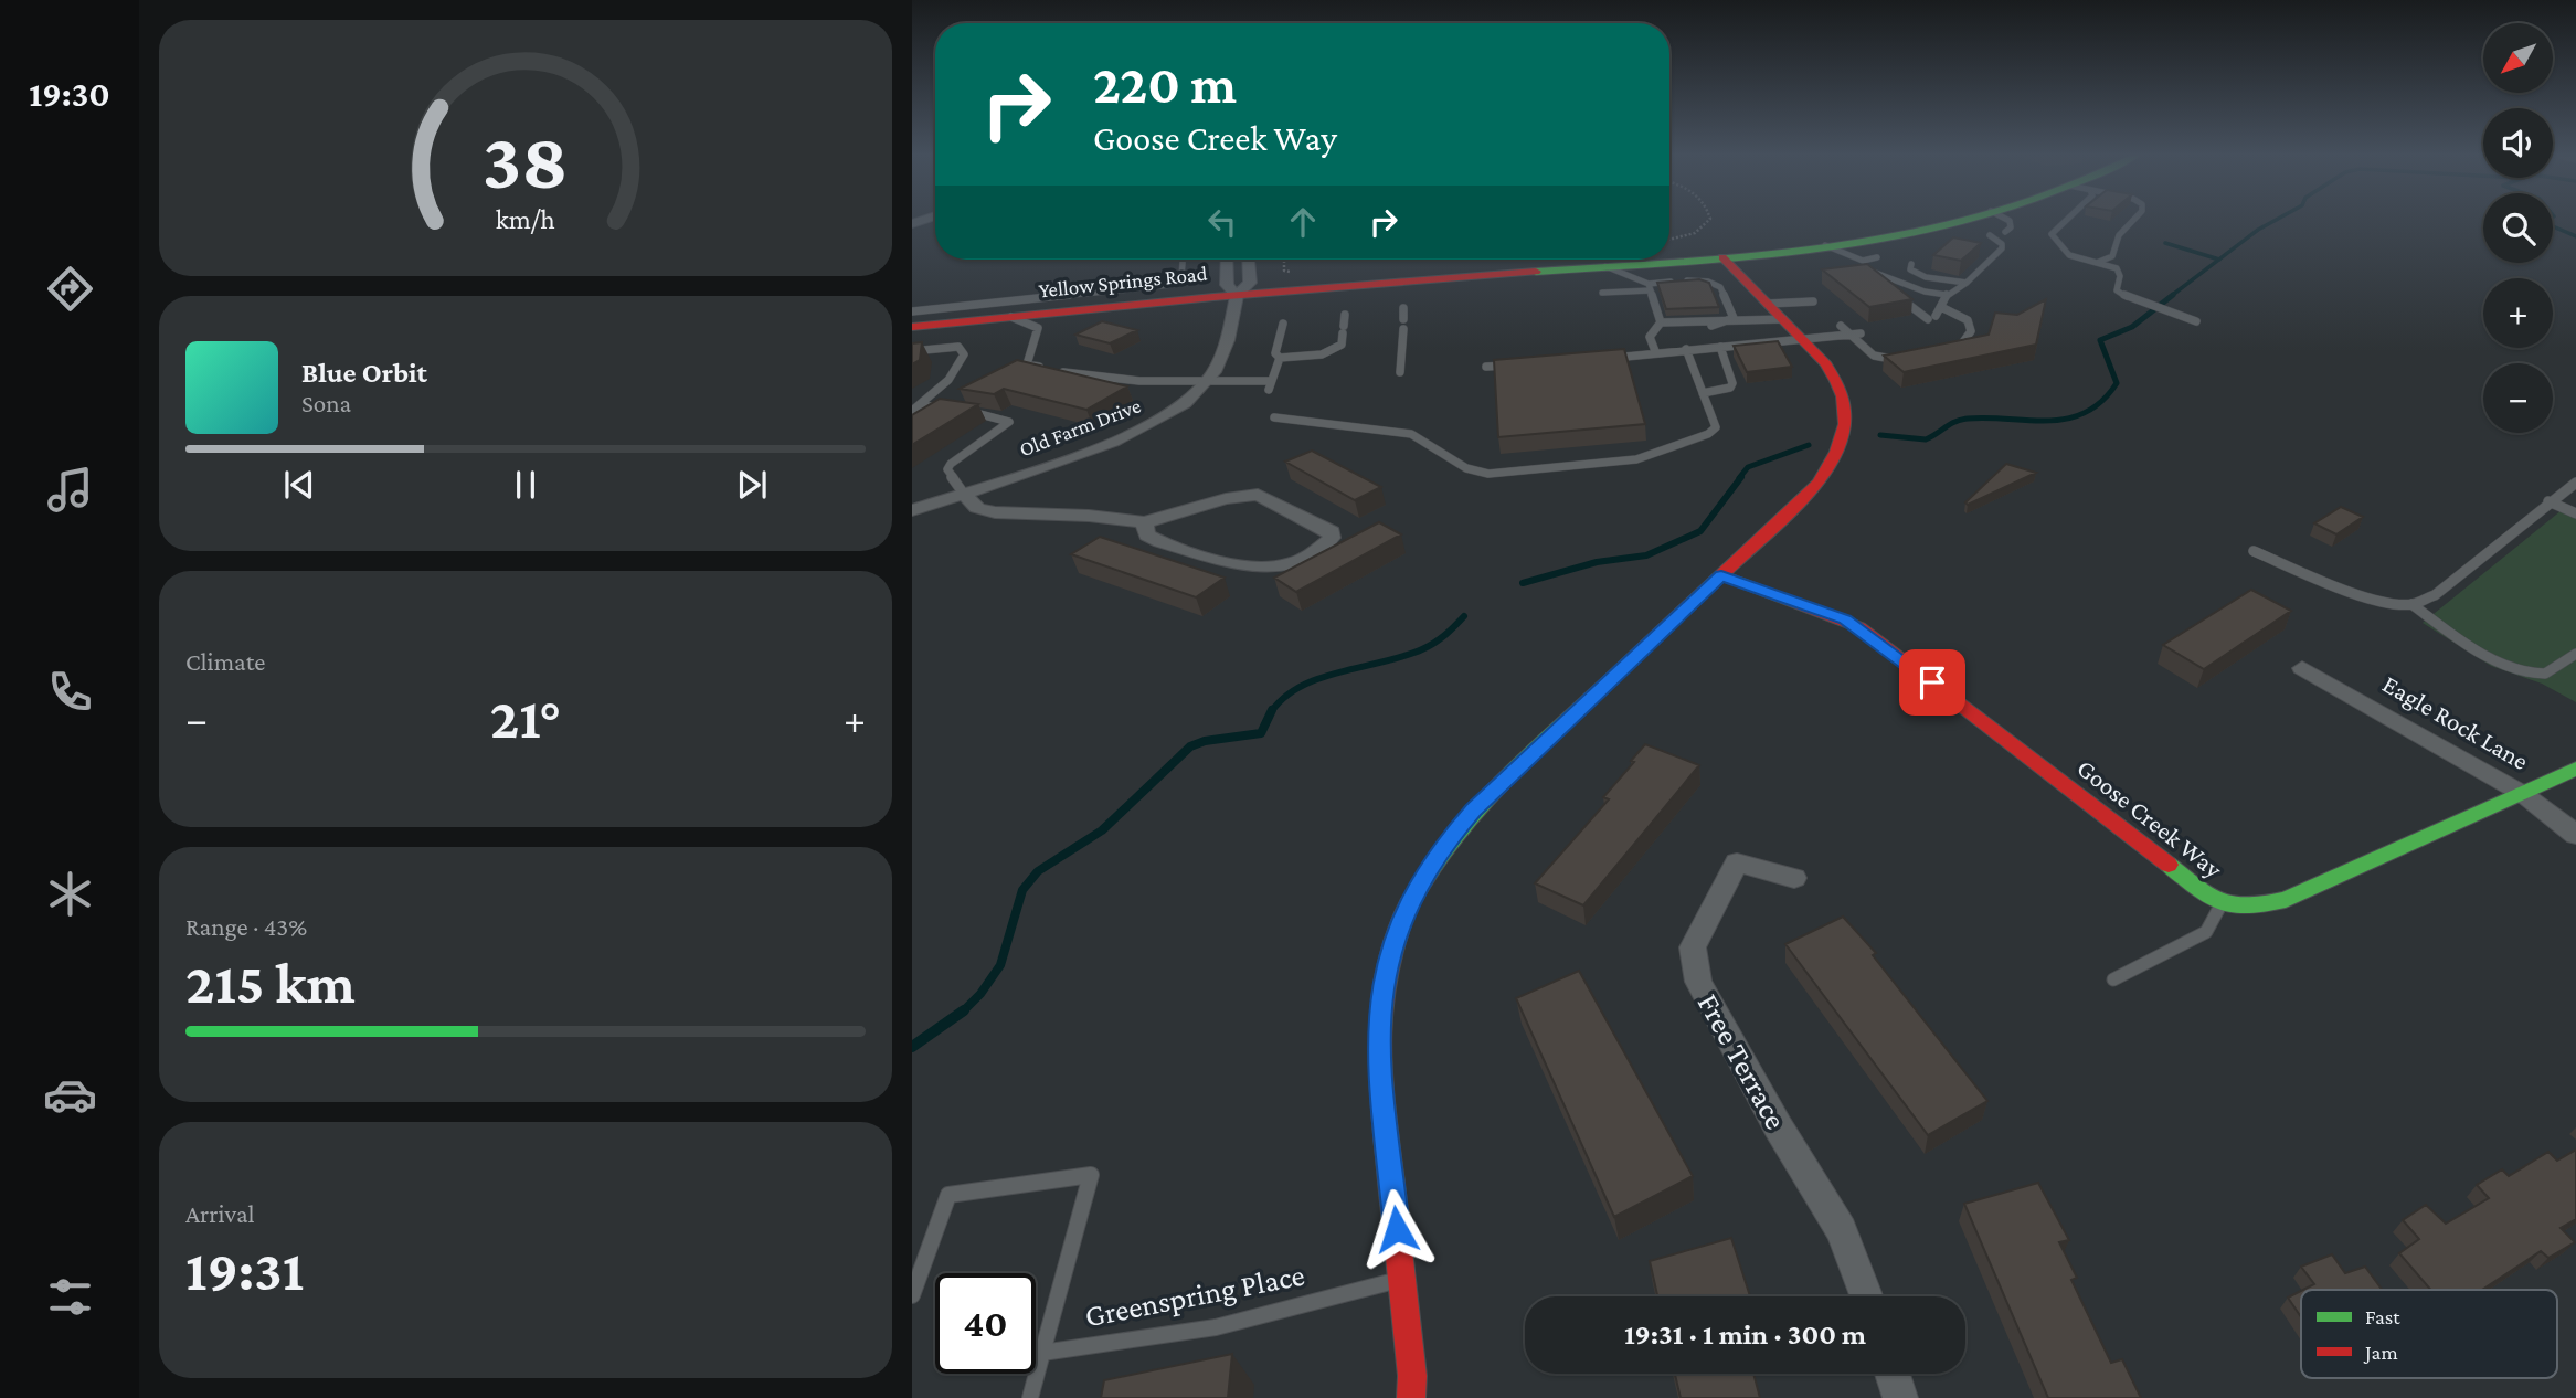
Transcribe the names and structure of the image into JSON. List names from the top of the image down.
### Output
{
  "streets": {
    "street": [
      "Yellow Springs Road",
      "Old Farm Drive",
      "Eagle Rock Lane",
      "Goose Creek Way",
      "Free Terrace"
    ],
    "lane": ["Greenspring Place"]
  },
  "crossings": [
    ["Yellow Springs Road", "Old Farm Drive"],
    ["Eagle Rock Lane", "Goose Creek Way"]
  ],
  "legend": ["Fast", "Jam"],
  "north": "bottom left",
  "page": {
    "tabs": "19:30",
    "map_buttons": ["+", "−"],
    "turn": ["220 m", "Goose Creek Way"],
    "song": ["Blue Orbit", "Sona"],
    "tile": [
      "Climate",
      ["Range · 43%", "215 km"],
      ["Arrival", "19:31"]
    ],
    "heat": ["−", "21°", "+"],
    "limit": "40",
    "trip": "19:31 · 1 min · 300 m",
    "gauge": ["38", "km/h"]
  }
}
